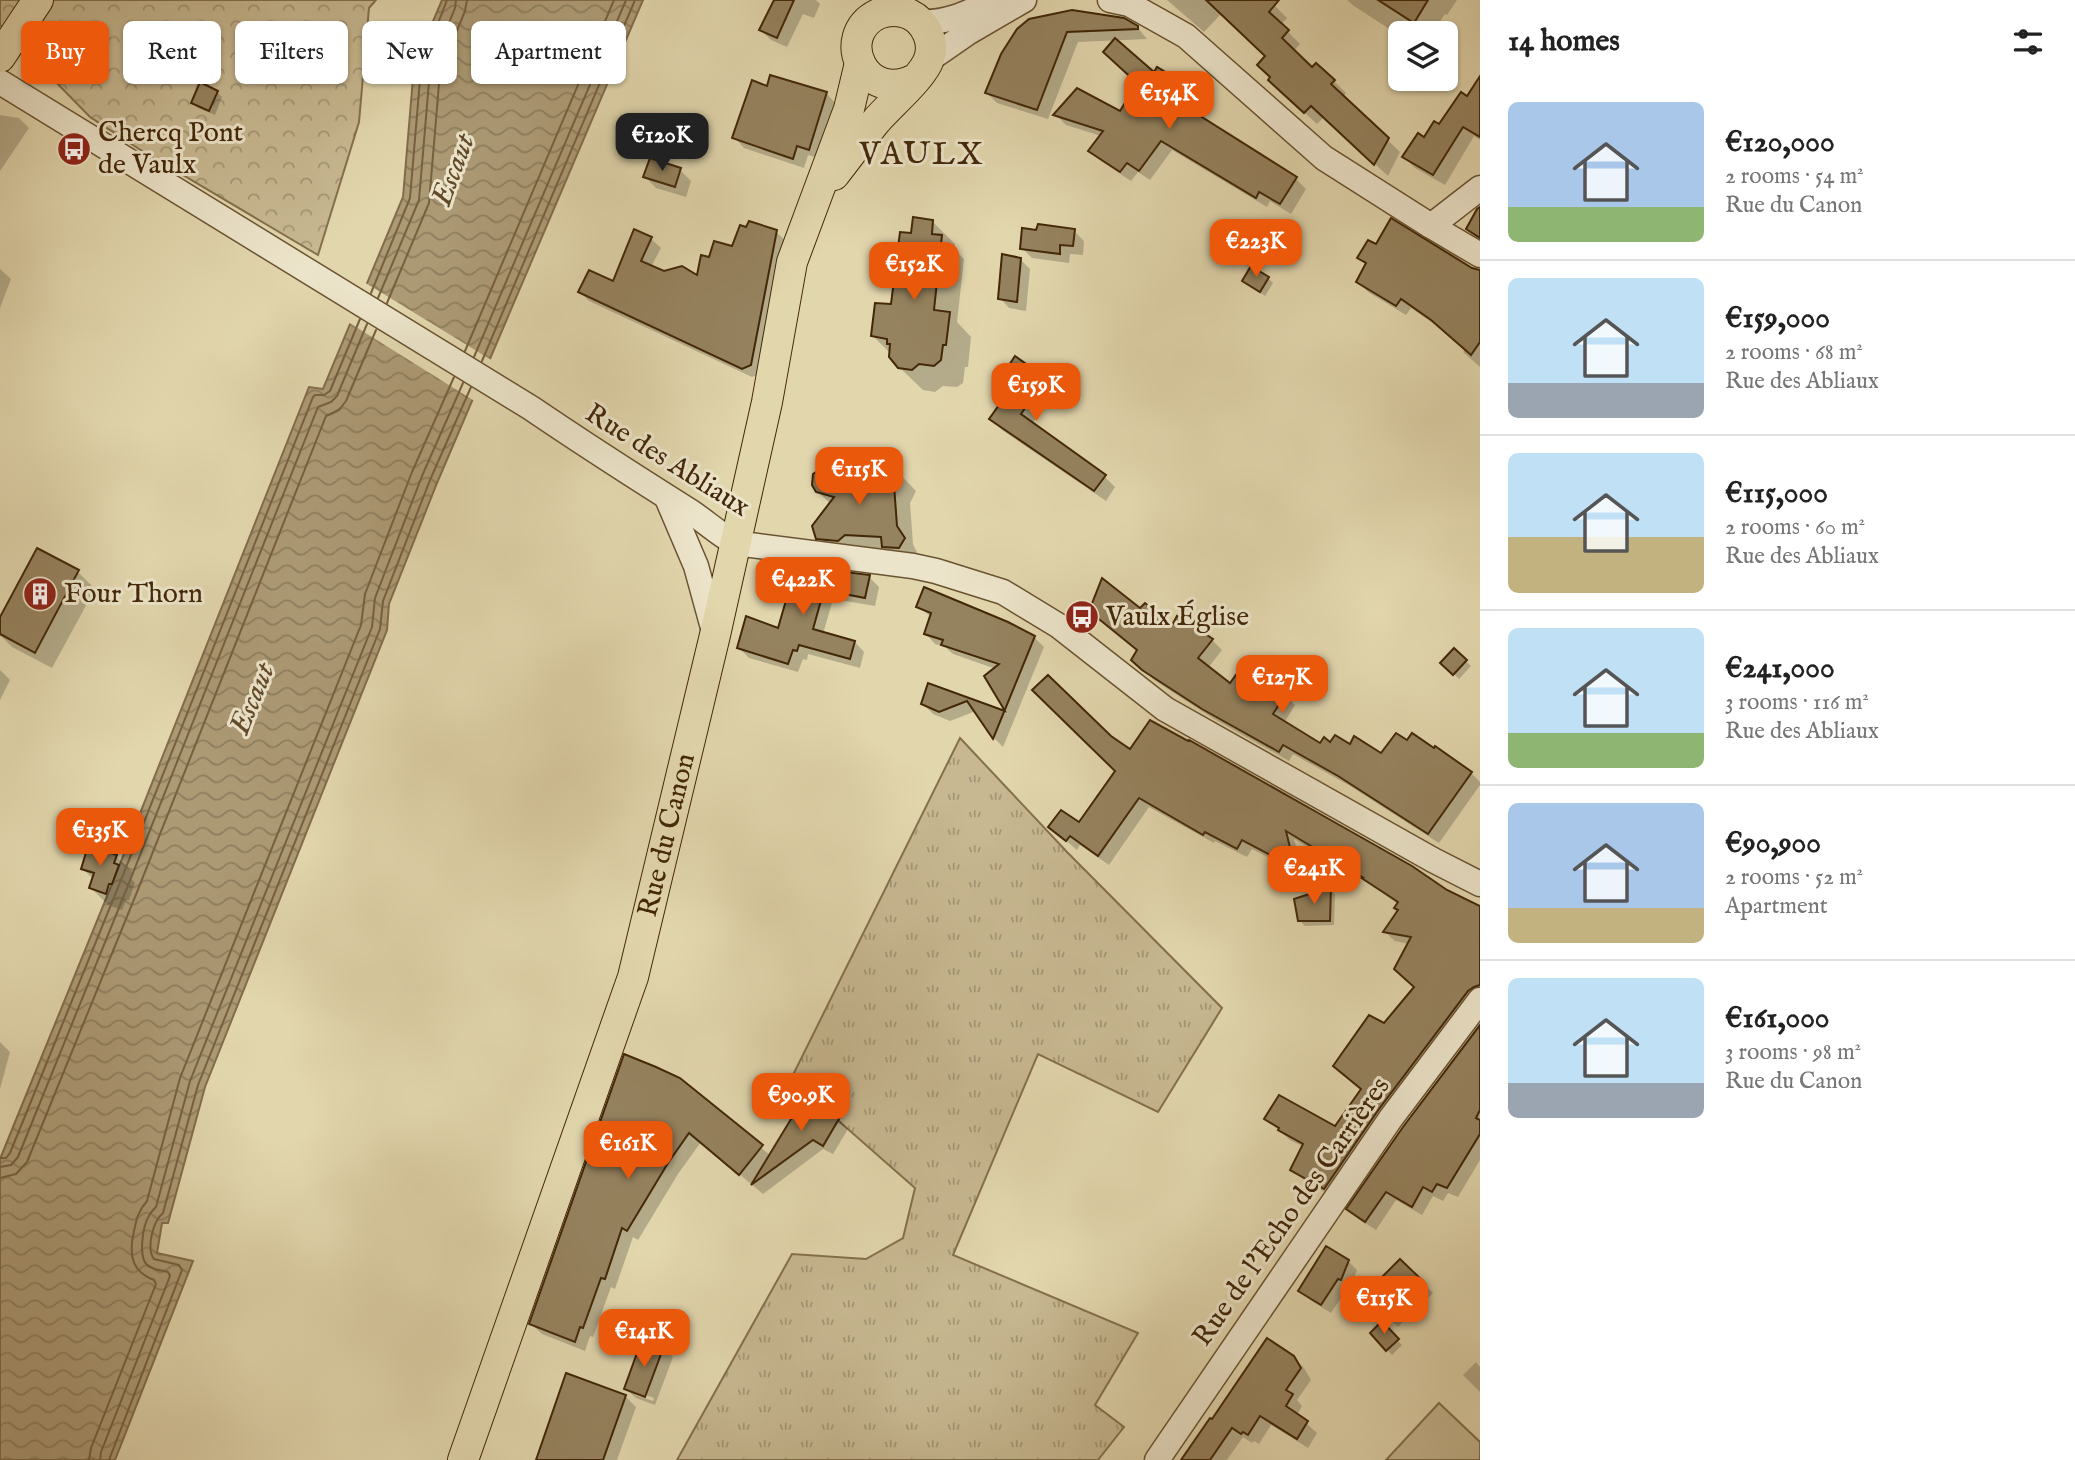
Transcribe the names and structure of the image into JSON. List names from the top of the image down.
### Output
{
  "streets": {
    "main road": ["Rue du Canon"],
    "street": ["Rue des Abliaux", "Rue de l'Echo des Carrières"]
  },
  "crossings": [
    ["Rue des Abliaux", "Rue du Canon"]
  ],
  "districts": ["VAULX"],
  "water": ["Escaut"],
  "places": {
    "bus stop": ["Chercq Pont de Vaulx", "Vaulx Église"],
    "building": ["Four Thorn"]
  },
  "page": {
    "heading": "14 homes",
    "chip": [
      "Buy",
      "Rent",
      "Filters",
      "New",
      "Apartment"
    ],
    "price": [
      "€154K",
      "€120K",
      "€223K",
      "€152K",
      "€159K",
      "€115K",
      "€422K",
      "€127K",
      "€135K",
      "€241K",
      "€90.9K",
      "€161K",
      "€115K",
      "€141K"
    ],
    "list": [
      {
        "name": "€120,000",
        "note": "2 rooms · 54 m² · Rue du Canon"
      },
      {
        "name": "€159,000",
        "note": "2 rooms · 68 m² · Rue des Abliaux"
      },
      {
        "name": "€115,000",
        "note": "2 rooms · 60 m² · Rue des Abliaux"
      },
      {
        "name": "€241,000",
        "note": "3 rooms · 116 m² · Rue des Abliaux"
      },
      {
        "name": "€90,900",
        "note": "2 rooms · 52 m² · Apartment"
      },
      {
        "name": "€161,000",
        "note": "3 rooms · 98 m² · Rue du Canon"
      }
    ]
  }
}
